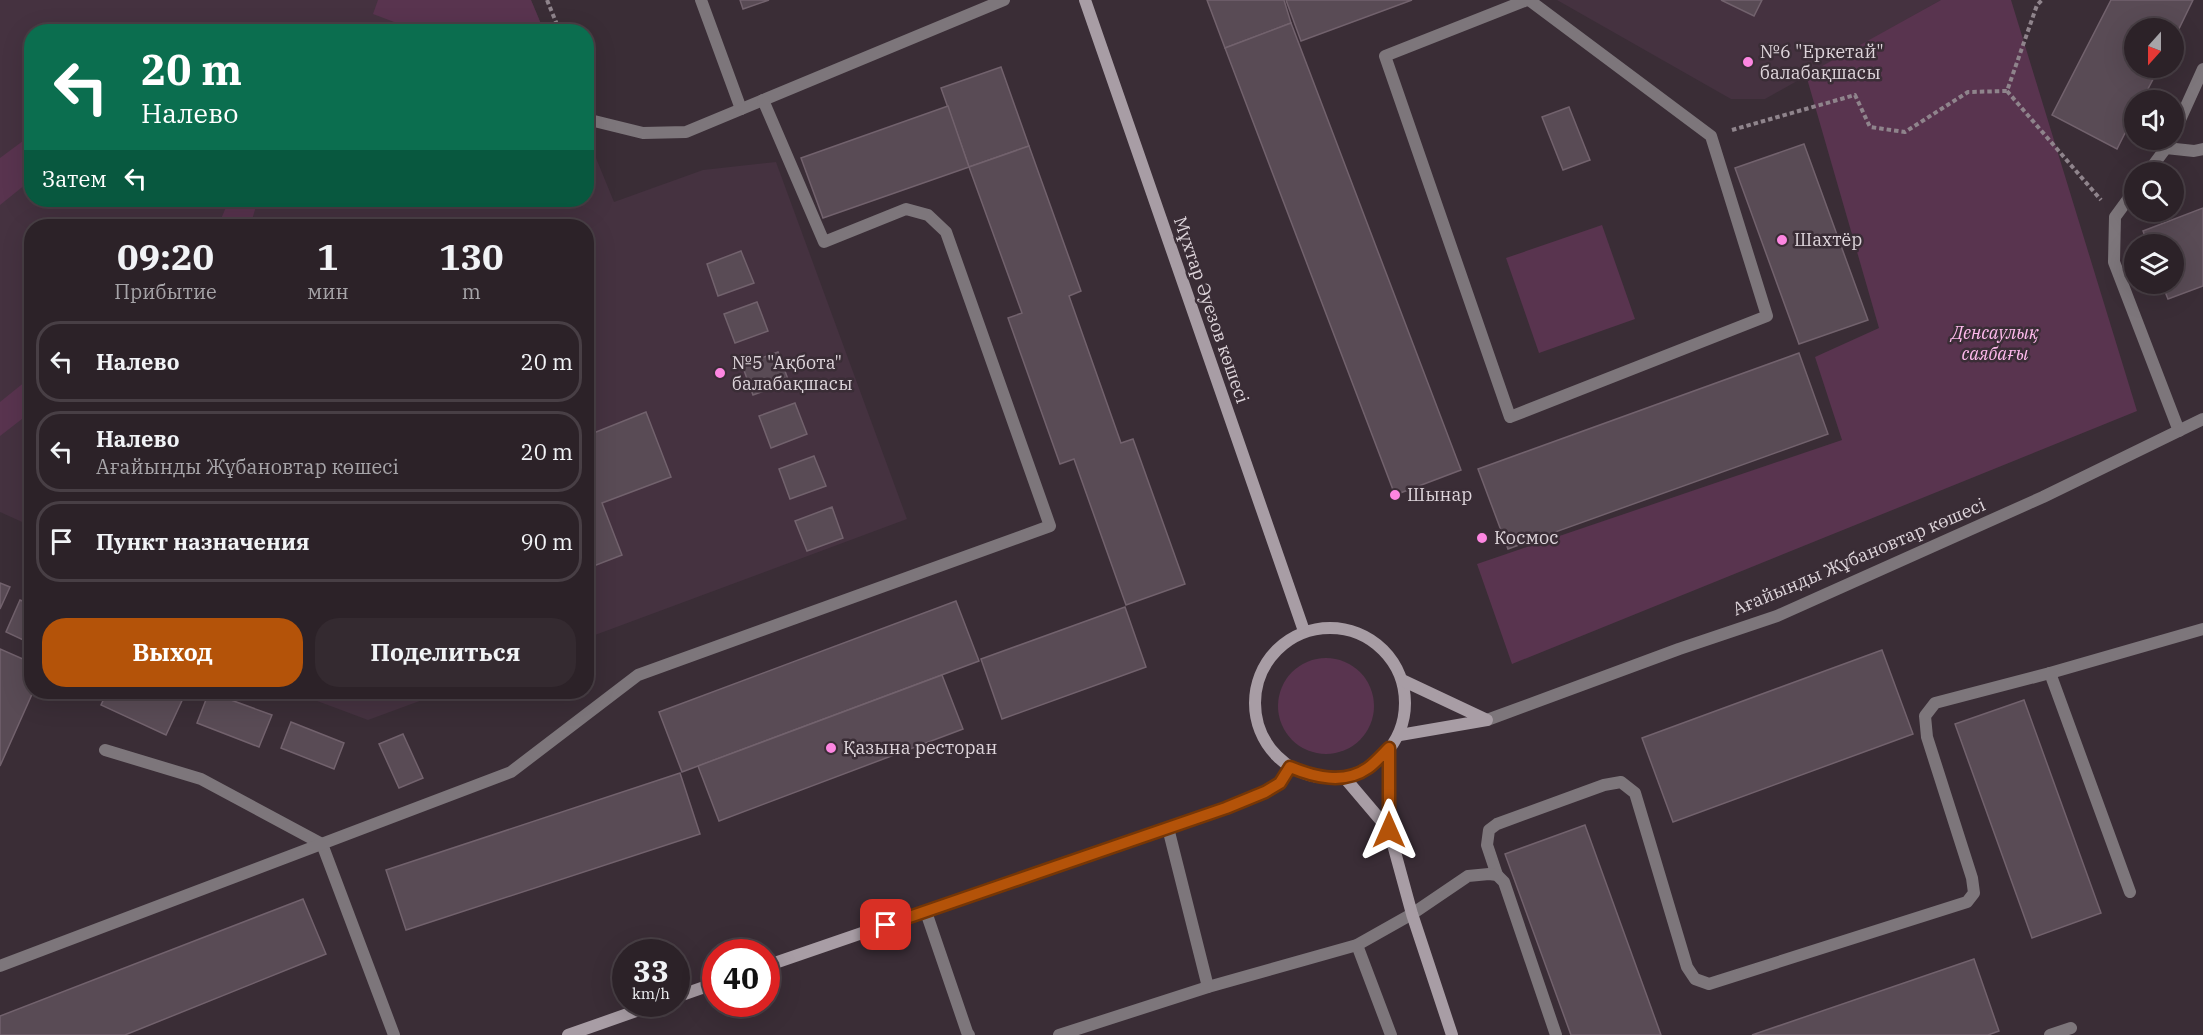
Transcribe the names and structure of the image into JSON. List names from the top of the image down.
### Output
{
  "streets": {
    "street": ["Мұхтар Әуезов көшесі", "Ағайынды Жұбановтар көшесі"]
  },
  "parks": ["Денсаулық саябағы"],
  "places": [
    "№6 \"Еркетай\" балабақшасы",
    "Шахтёр",
    "№5 \"Ақбота\" балабақшасы",
    "Шынар",
    "Космос",
    "Қазына ресторан"
  ],
  "north": "bottom",
  "page": {
    "turn": ["20 m", "Налево"],
    "then": "Затем",
    "eta": [
      "09:20",
      "Прибытие",
      "1",
      "мин",
      "130",
      "m"
    ],
    "list": [
      {
        "name": "Налево",
        "value": "20 m"
      },
      {
        "name": "Налево",
        "note": "Ағайынды Жұбановтар көшесі",
        "value": "20 m"
      },
      {
        "name": "Пункт назначения",
        "value": "90 m"
      }
    ],
    "buttons": ["Выход", "Поделиться"],
    "speed": "33 km/h",
    "limit": "40"
  }
}
